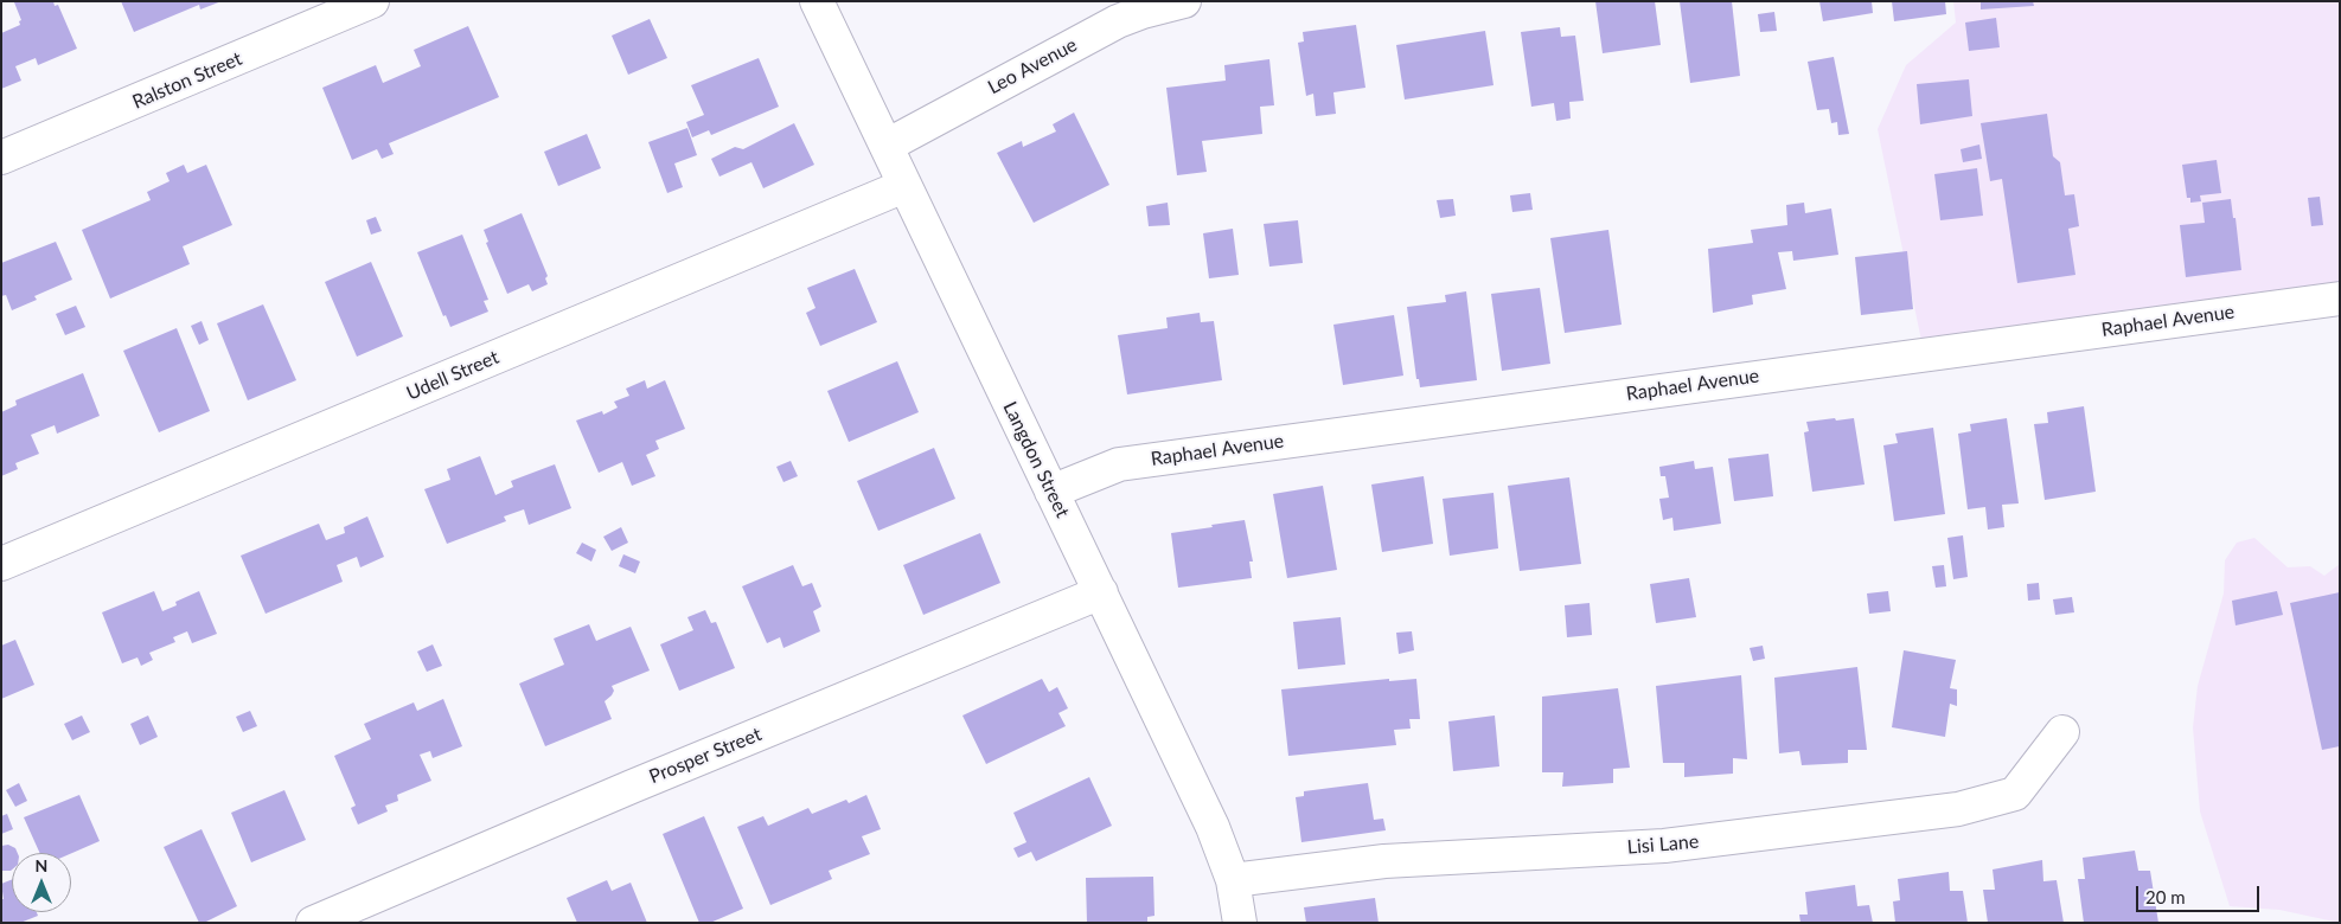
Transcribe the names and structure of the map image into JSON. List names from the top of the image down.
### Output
{
  "streets": {
    "street": [
      "Leo Avenue",
      "Ralston Street",
      "Raphael Avenue",
      "Udell Street",
      "Langdon Street",
      "Prosper Street",
      "Lisi Lane"
    ]
  },
  "crossings": [
    ["Leo Avenue", "Langdon Street"],
    ["Raphael Avenue", "Langdon Street"],
    ["Udell Street", "Langdon Street"],
    ["Langdon Street", "Prosper Street"],
    ["Langdon Street", "Lisi Lane"]
  ],
  "scale_bar": "20 m",
  "north": "top"
}
